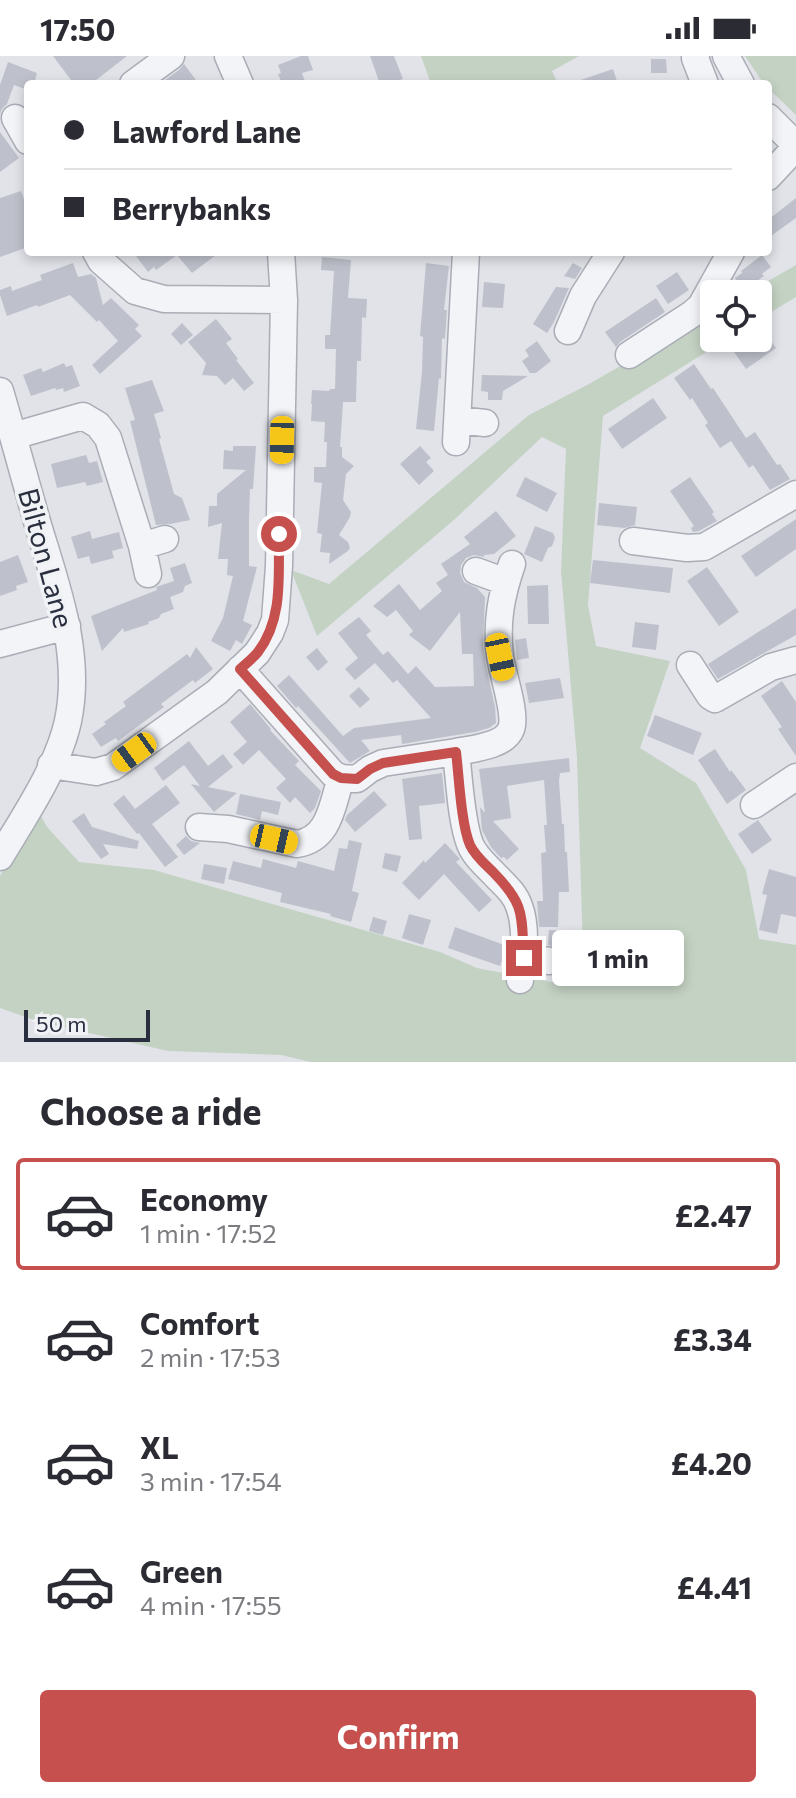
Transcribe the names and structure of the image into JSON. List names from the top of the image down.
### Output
{
  "streets": {
    "street": ["Bilton Lane"]
  },
  "scale_bar": "50 m",
  "page": {
    "status": "17:50",
    "banner": ["Lawford Lane", "Berrybanks"],
    "bubble": "1 min",
    "scale": "50 m",
    "heading": "Choose a ride",
    "list": [
      {
        "name": "Economy",
        "note": "1 min · 17:52",
        "value": "£2.47"
      },
      {
        "name": "Comfort",
        "note": "2 min · 17:53",
        "value": "£3.34"
      },
      {
        "name": "XL",
        "note": "3 min · 17:54",
        "value": "£4.20"
      },
      {
        "name": "Green",
        "note": "4 min · 17:55",
        "value": "£4.41"
      }
    ],
    "buttons": "Confirm"
  }
}
